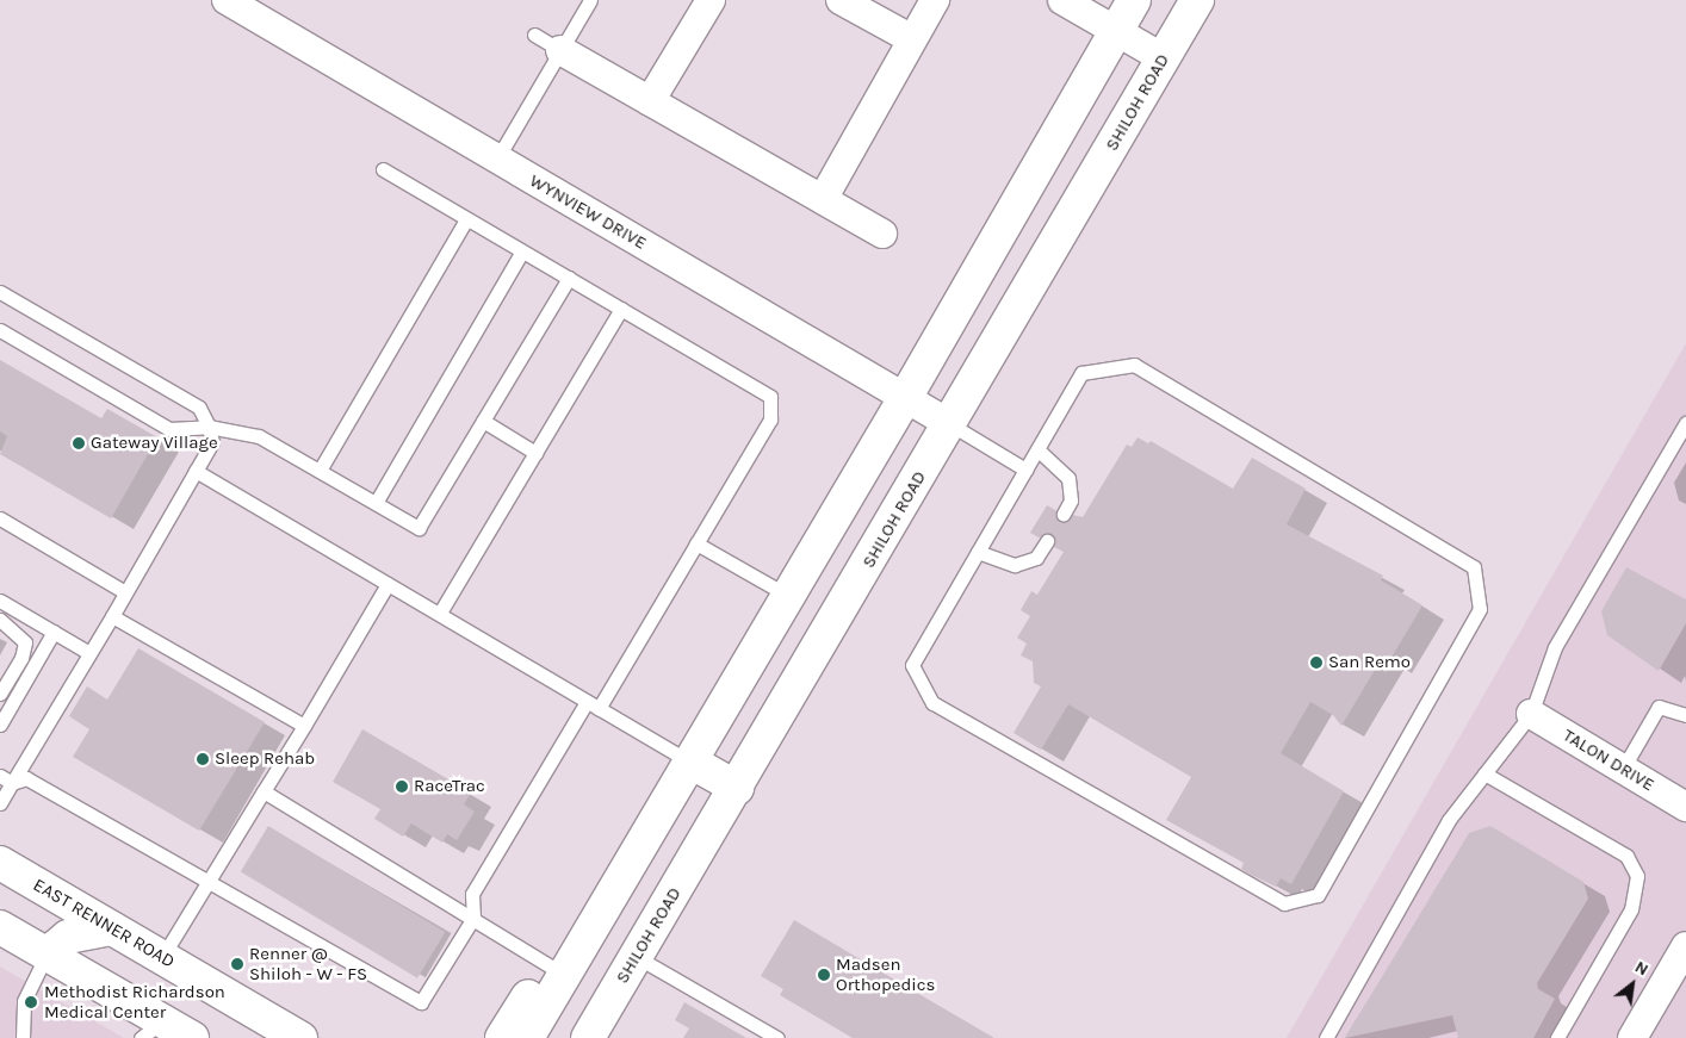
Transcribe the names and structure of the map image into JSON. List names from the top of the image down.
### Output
{
  "streets": {
    "main road": ["SHILOH ROAD", "EAST RENNER ROAD"],
    "street": ["WYNVIEW DRIVE", "TALON DRIVE"]
  },
  "crossings": [
    ["SHILOH ROAD", "WYNVIEW DRIVE"]
  ],
  "places": [
    "Gateway Village",
    "San Remo",
    "Sleep Rehab",
    "RaceTrac",
    "Renner @ Shiloh - W - FS",
    "Madsen Orthopedics",
    "Methodist Richardson Medical Center"
  ],
  "north": "top right"
}
